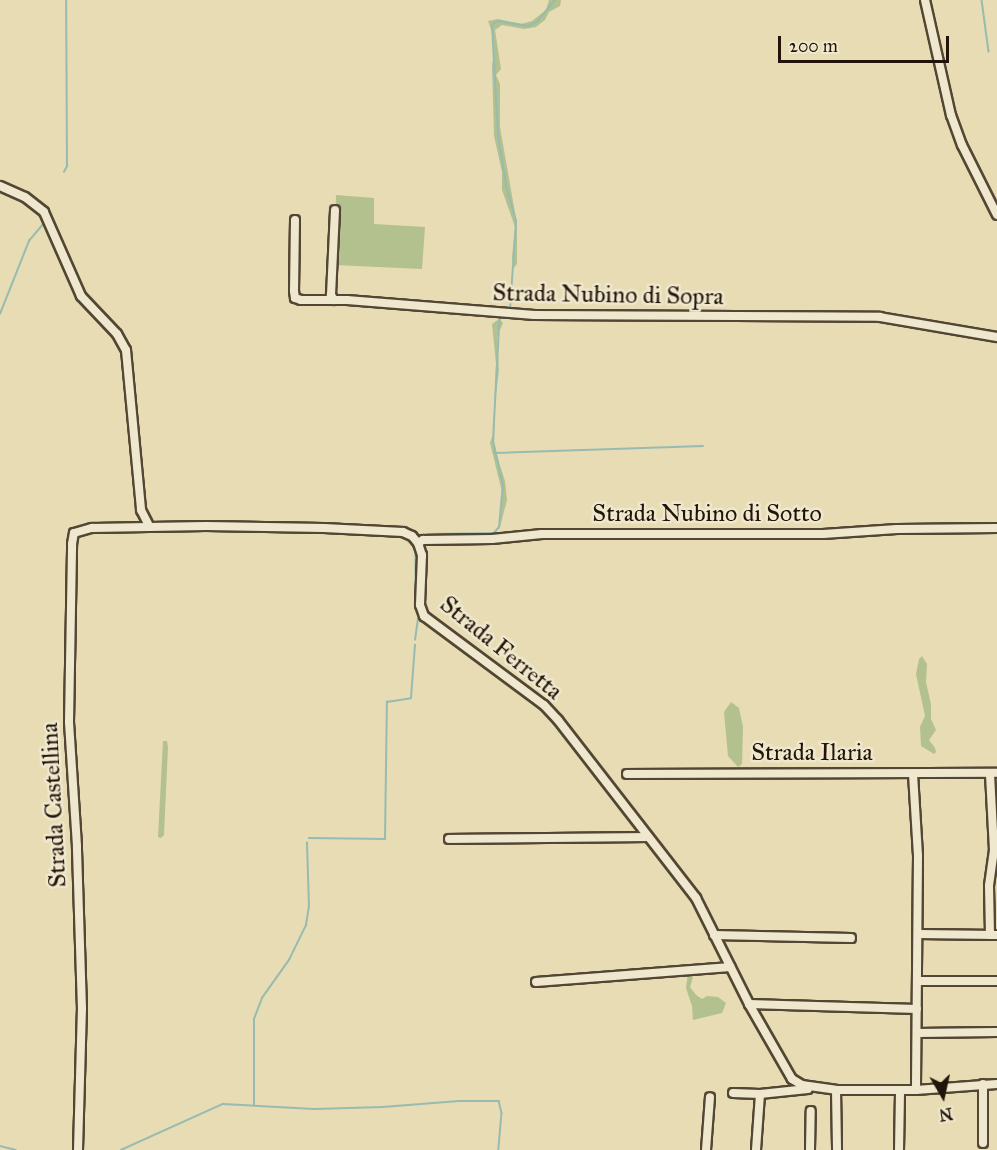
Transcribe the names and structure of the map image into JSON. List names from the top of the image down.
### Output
{
  "streets": {
    "street": [
      "Strada Nubino di Sopra",
      "Strada Nubino di Sotto",
      "Strada Ferretta",
      "Strada Ilaria",
      "Strada Castellina"
    ]
  },
  "crossings": [
    ["Strada Nubino di Sotto", "Strada Ferretta"]
  ],
  "scale_bar": "200 m",
  "north": "bottom"
}
